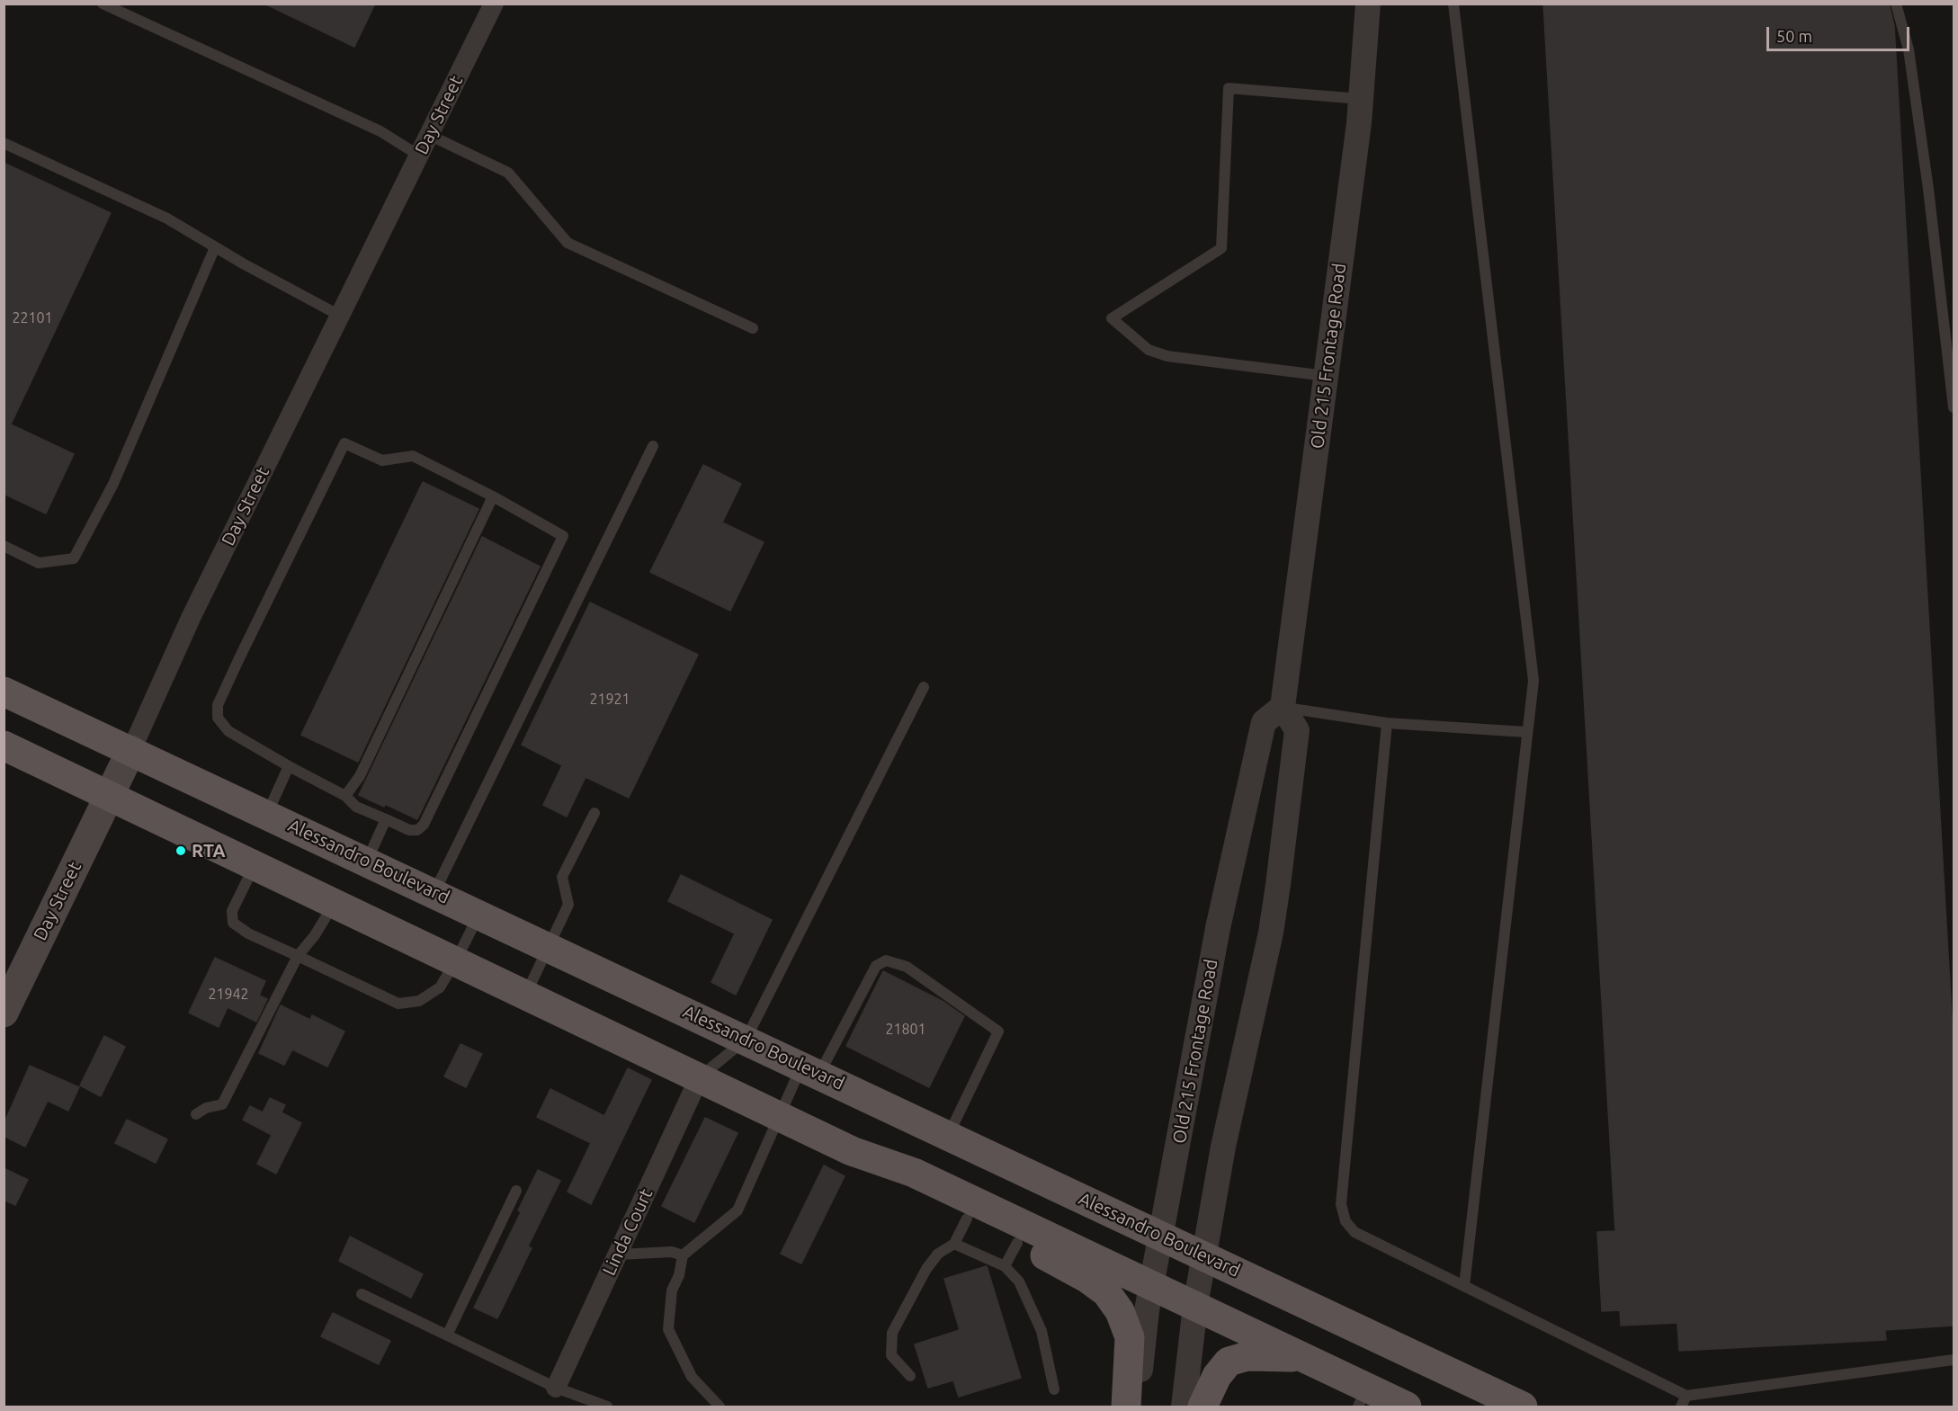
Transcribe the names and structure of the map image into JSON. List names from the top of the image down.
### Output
{
  "streets": {
    "main road": ["Day Street", "Alessandro Boulevard"],
    "street": ["Old 215 Frontage Road", "Linda Court"]
  },
  "crossings": [
    ["Day Street", "Alessandro Boulevard"],
    ["Old 215 Frontage Road", "Alessandro Boulevard"]
  ],
  "places": ["RTA"],
  "house_numbers": [
    "22101",
    "21921",
    "21942",
    "21801"
  ],
  "scale_bar": "50 m"
}
